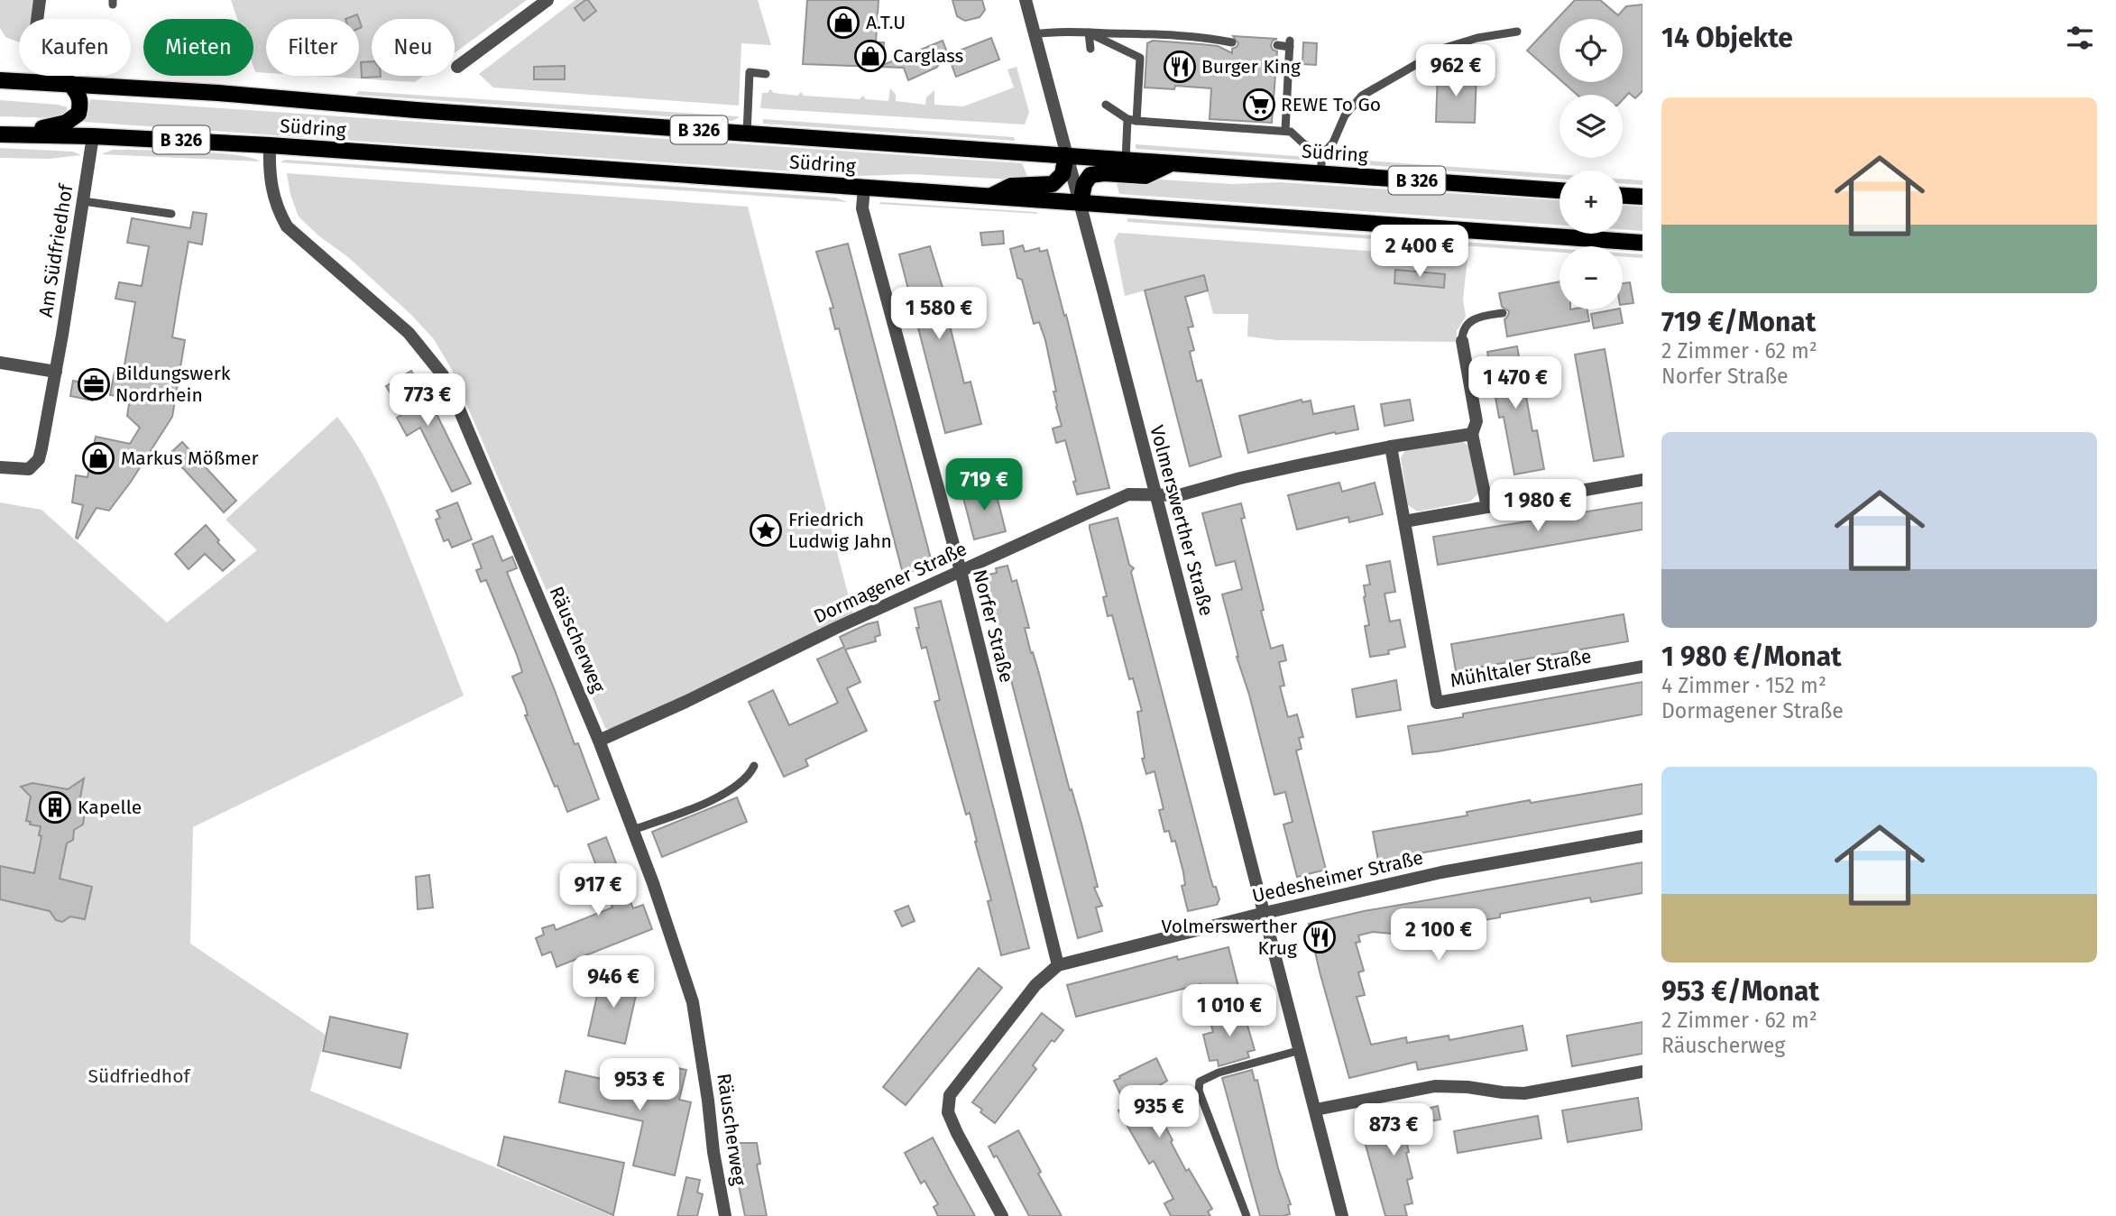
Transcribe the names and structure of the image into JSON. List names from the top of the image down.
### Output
{
  "streets": {
    "main road": ["Südring", "B 326"],
    "street": [
      "Am Südfriedhof",
      "Volmerswerther Straße",
      "Dormagener Straße",
      "Norfer Straße",
      "Räuscherweg",
      "Mühltaler Straße",
      "Uedesheimer Straße"
    ]
  },
  "crossings": [
    ["Südring", "B 326"],
    ["Südring", "Am Südfriedhof"],
    ["Südring", "Volmerswerther Straße"],
    ["Südring", "Norfer Straße"],
    ["Südring", "Räuscherweg"],
    ["B 326", "Volmerswerther Straße"],
    ["Volmerswerther Straße", "Dormagener Straße"],
    ["Volmerswerther Straße", "Uedesheimer Straße"],
    ["Dormagener Straße", "Norfer Straße"],
    ["Dormagener Straße", "Räuscherweg"],
    ["Norfer Straße", "Uedesheimer Straße"]
  ],
  "parks": ["Südfriedhof"],
  "places": {
    "shop": ["A.T.U", "Carglass", "Markus Mößmer"],
    "restaurant": ["Burger King", "Volmerswerther Krug"],
    "supermarket": ["REWE To Go"],
    "office": ["Bildungswerk Nordrhein"],
    "place": ["Friedrich Ludwig Jahn"],
    "building": ["Kapelle"]
  },
  "page": {
    "heading": "14 Objekte",
    "map_buttons": ["+", "−"],
    "chip": [
      "Kaufen",
      "Mieten",
      "Filter",
      "Neu"
    ],
    "price": [
      "962 €",
      "2 400 €",
      "1 580 €",
      "1 470 €",
      "773 €",
      "719 €",
      "1 980 €",
      "917 €",
      "2 100 €",
      "946 €",
      "1 010 €",
      "953 €",
      "935 €",
      "873 €"
    ],
    "list": [
      {
        "name": "719 €/Monat",
        "note": "2 Zimmer · 62 m² · Norfer Straße"
      },
      {
        "name": "1 980 €/Monat",
        "note": "4 Zimmer · 152 m² · Dormagener Straße"
      },
      {
        "name": "953 €/Monat",
        "note": "2 Zimmer · 62 m² · Räuscherweg"
      }
    ]
  }
}
